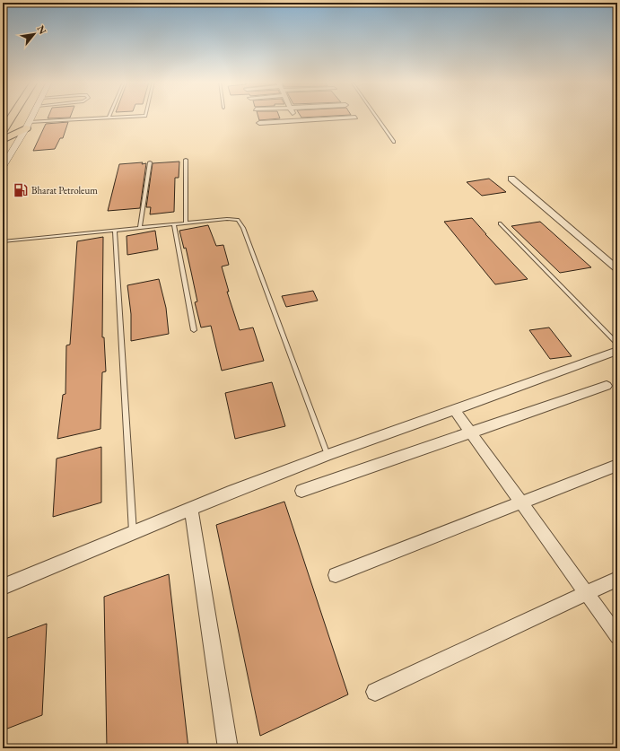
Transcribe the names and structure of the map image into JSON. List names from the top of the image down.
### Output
{
  "places": {
    "fuel station": ["Bharat Petroleum"]
  },
  "north": "top right"
}
